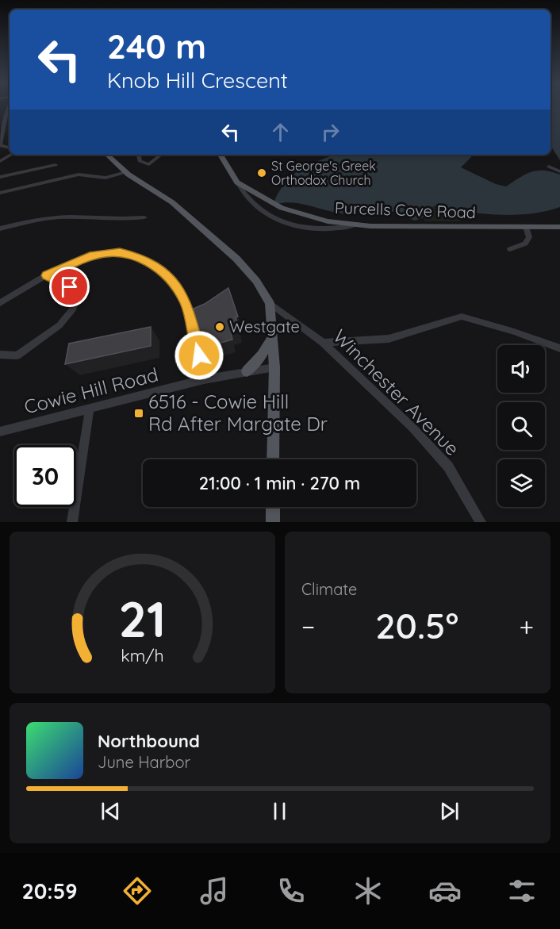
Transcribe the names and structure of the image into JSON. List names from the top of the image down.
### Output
{
  "streets": {
    "main road": ["Purcells Cove Road"],
    "street": ["Cowie Hill Road", "Winchester Avenue"]
  },
  "places": {
    "other": ["St George's Greek Orthodox Church", "Westgate"],
    "transit": ["6516 - Cowie Hill Rd After Margate Dr"]
  },
  "page": {
    "turn": ["240 m", "Knob Hill Crescent"],
    "limit": "30",
    "trip": "21:00 · 1 min · 270 m",
    "tile": "Climate",
    "heat": ["−", "20.5°", "+"],
    "song": ["Northbound", "June Harbor"],
    "tabs": "20:59",
    "gauge": ["21", "km/h"]
  }
}
